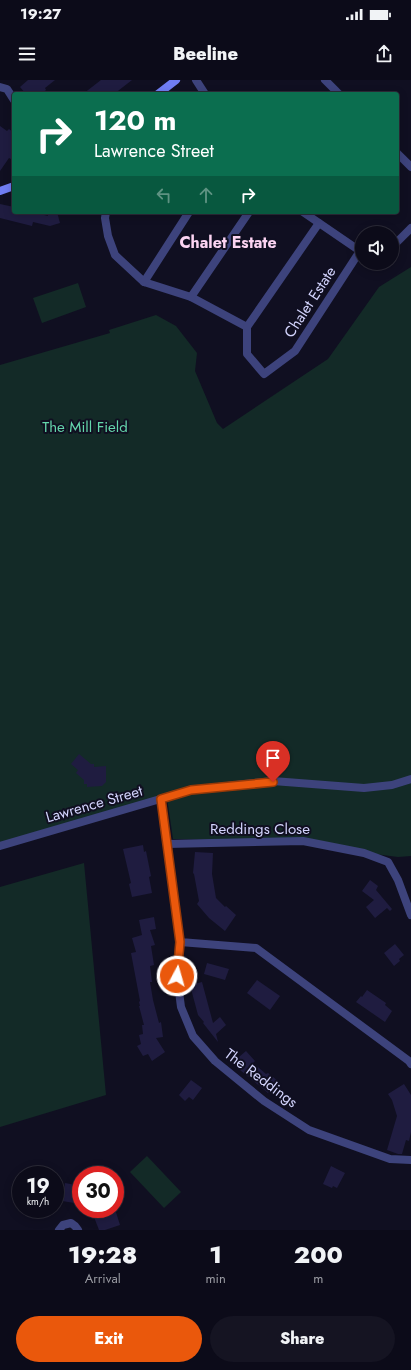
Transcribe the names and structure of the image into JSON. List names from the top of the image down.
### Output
{
  "streets": {
    "street": [
      "Chalet Estate",
      "Lawrence Street",
      "Reddings Close",
      "The Reddings"
    ]
  },
  "crossings": [
    ["Lawrence Street", "The Reddings"],
    ["Reddings Close", "The Reddings"]
  ],
  "districts": ["Chalet Estate"],
  "parks": ["The Mill Field"],
  "page": {
    "status": "19:27",
    "header": "Beeline",
    "turn": ["120 m", "Lawrence Street"],
    "speed": "19 km/h",
    "limit": "30",
    "eta": [
      "19:28",
      "Arrival",
      "1",
      "min",
      "200",
      "m"
    ],
    "buttons": ["Exit", "Share"]
  }
}
